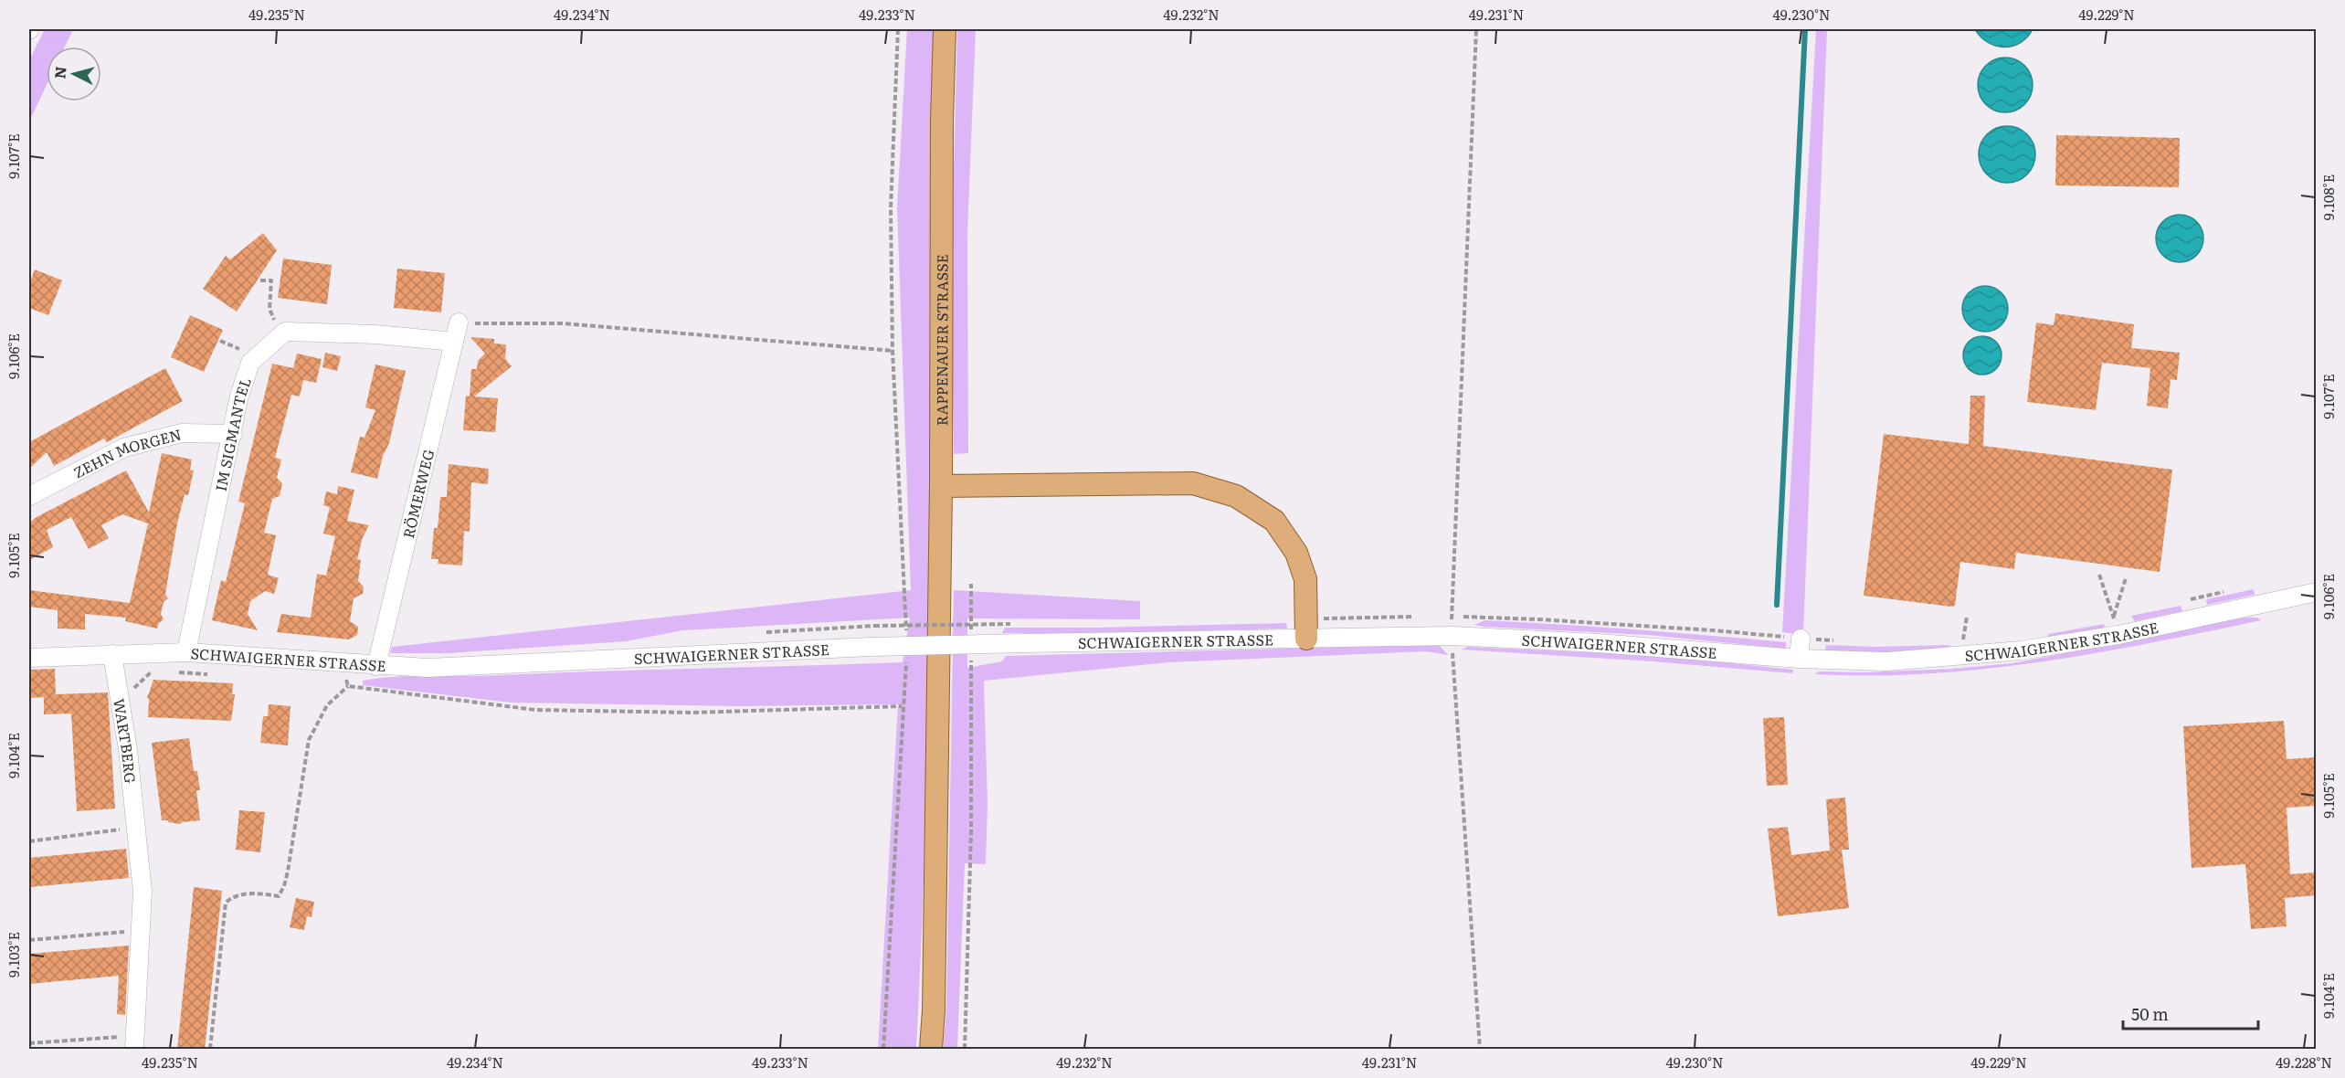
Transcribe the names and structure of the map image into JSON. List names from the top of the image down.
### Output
{
  "streets": {
    "main road": ["RAPPENAUER STRASSE"],
    "street": [
      "IM SIGMANTEL",
      "ZEHN MORGEN",
      "RÖMERWEG",
      "SCHWAIGERNER STRASSE",
      "WARTBERG"
    ]
  },
  "crossings": [
    ["IM SIGMANTEL", "ZEHN MORGEN"],
    ["IM SIGMANTEL", "SCHWAIGERNER STRASSE"],
    ["RÖMERWEG", "SCHWAIGERNER STRASSE"],
    ["SCHWAIGERNER STRASSE", "WARTBERG"]
  ],
  "scale_bar": "50 m",
  "north": "left",
  "coordinates": [
    "49.235°N",
    "49.234°N",
    "49.233°N",
    "49.232°N",
    "49.231°N",
    "49.230°N",
    "49.229°N",
    "9.107°E",
    "9.108°E",
    "9.106°E",
    "9.105°E",
    "9.104°E",
    "9.103°E",
    "49.228°N"
  ]
}
